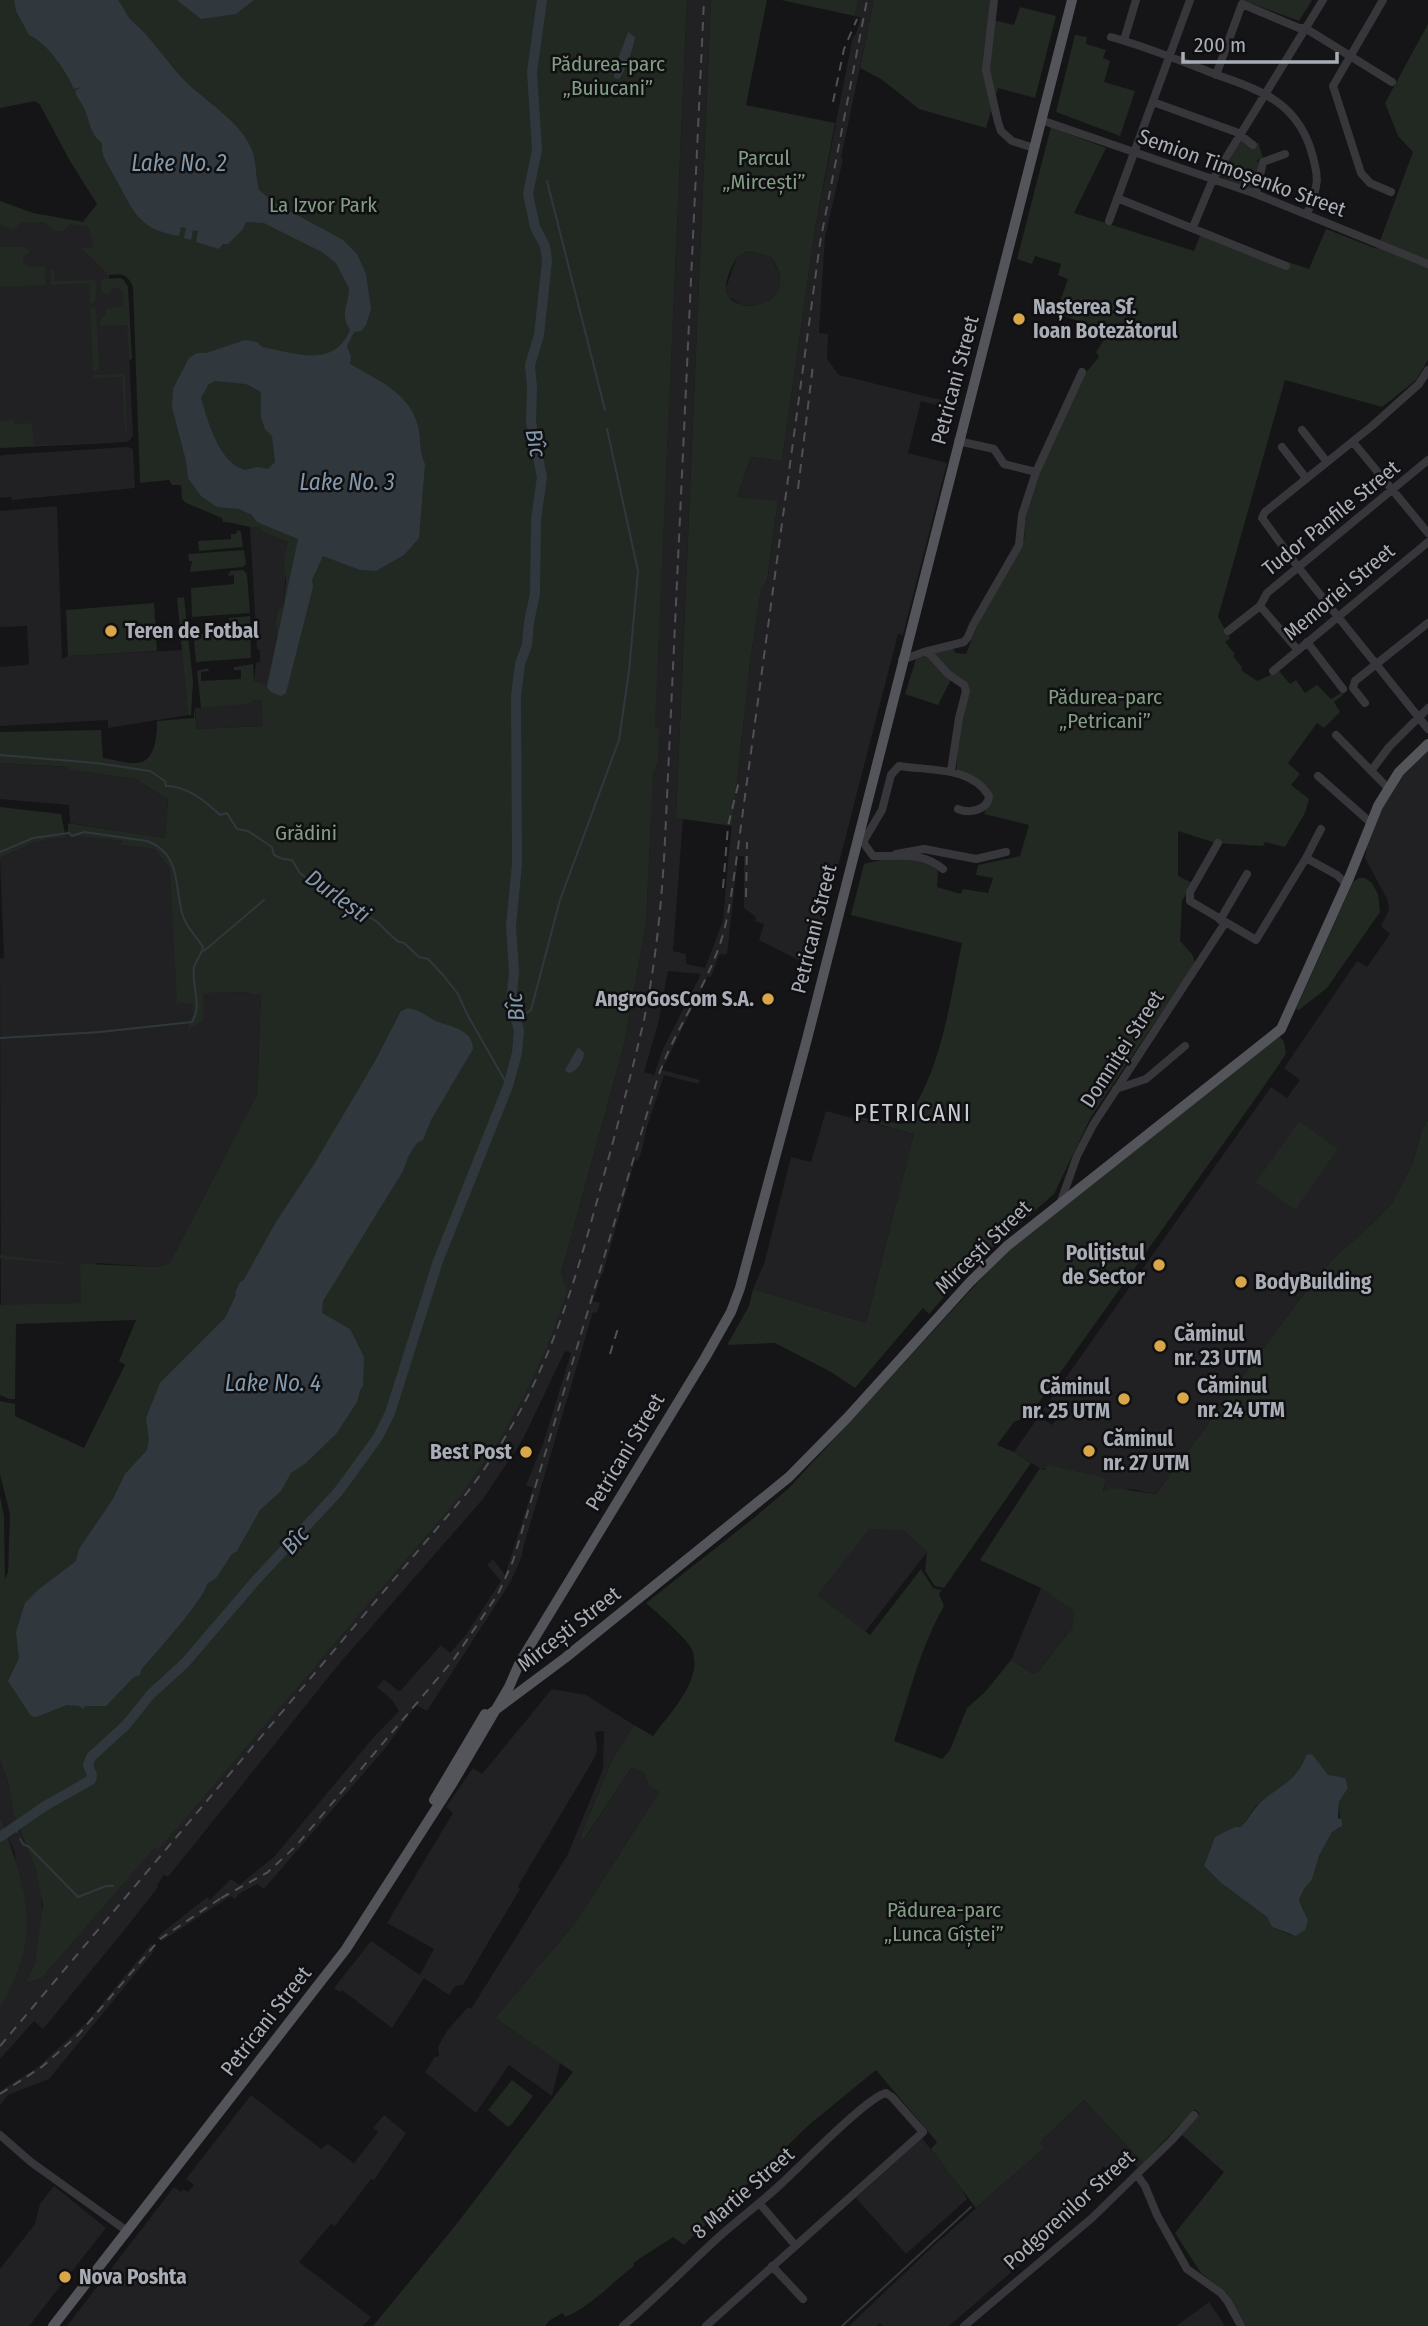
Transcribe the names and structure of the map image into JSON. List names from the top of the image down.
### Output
{
  "streets": {
    "main road": ["Petricani Street", "Mircești Street"],
    "street": [
      "Semion Timoșenko Street",
      "Tudor Panfile Street",
      "Memoriei Street",
      "Domniței Street",
      "8 Martie Street",
      "Podgorenilor Street"
    ]
  },
  "crossings": [
    ["Semion Timoșenko Street", "Petricani Street"],
    ["Petricani Street", "Mircești Street"],
    ["Tudor Panfile Street", "Memoriei Street"],
    ["Domniței Street", "Mircești Street"]
  ],
  "districts": ["PETRICANI"],
  "water": [
    "Lake No. 2",
    "Bîc",
    "Lake No. 3",
    "Durlești",
    "Lake No. 4"
  ],
  "parks": [
    "Pădurea-parc „Buiucani”",
    "Parcul „Mircești”",
    "La Izvor Park",
    "Pădurea-parc „Petricani”",
    "Grădini",
    "Pădurea-parc „Lunca Gîștei”"
  ],
  "places": [
    "Nașterea Sf. Ioan Botezătorul",
    "Teren de Fotbal",
    "AngroGosCom S.A.",
    "Polițistul de Sector",
    "BodyBuilding",
    "Căminul nr. 23 UTM",
    "Căminul nr. 24 UTM",
    "Căminul nr. 25 UTM",
    "Căminul nr. 27 UTM",
    "Best Post",
    "Nova Poshta"
  ],
  "scale_bar": "200 m"
}
